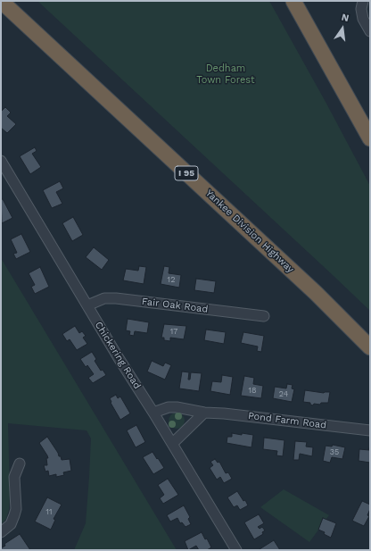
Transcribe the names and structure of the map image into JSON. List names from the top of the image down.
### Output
{
  "streets": {
    "highway": ["I 95", "Yankee Division Highway"],
    "street": ["Fair Oak Road", "Chickering Road", "Pond Farm Road"]
  },
  "crossings": [
    ["Fair Oak Road", "Chickering Road"],
    ["Chickering Road", "Pond Farm Road"]
  ],
  "parks": ["Dedham Town Forest"],
  "house_numbers": [
    "12",
    "17",
    "18",
    "24",
    "35",
    "11"
  ],
  "north": "top"
}
